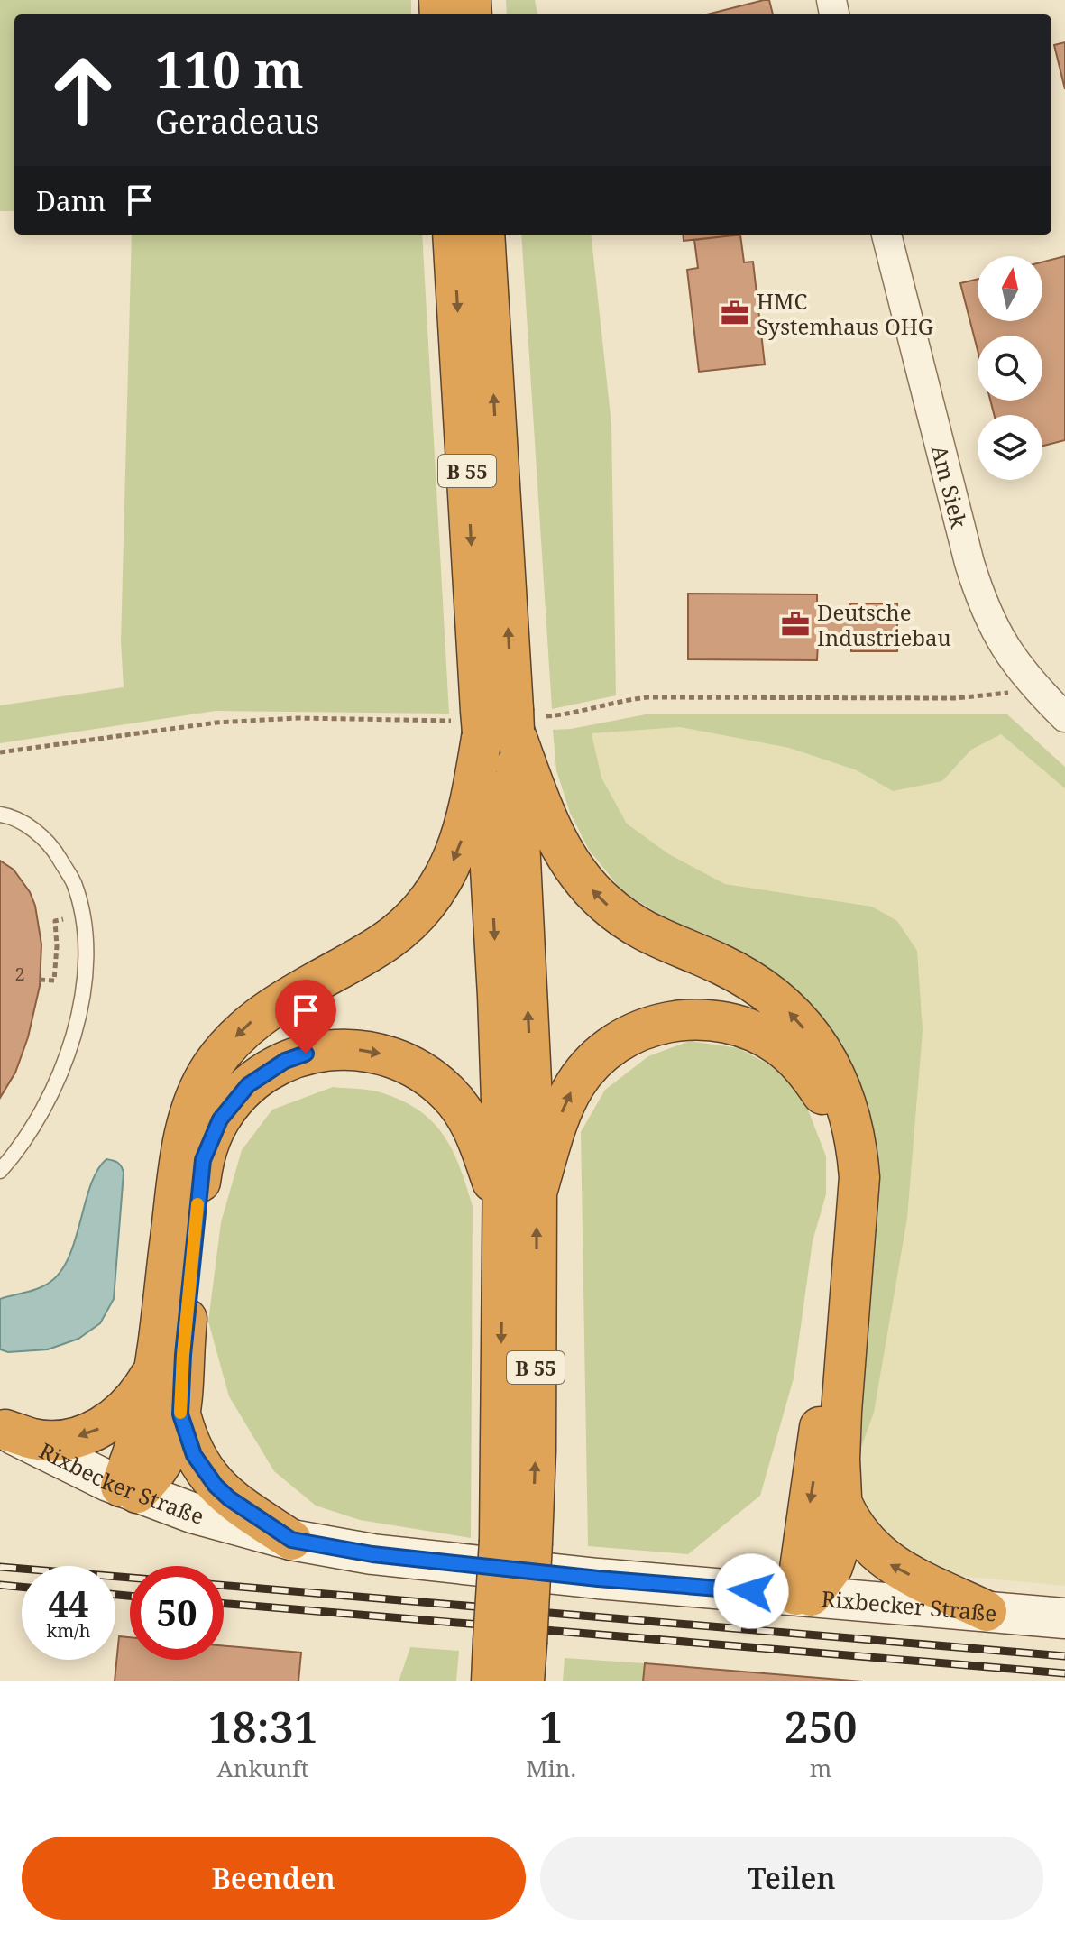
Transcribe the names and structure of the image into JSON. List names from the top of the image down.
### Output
{
  "streets": {
    "highway": ["B 55"],
    "main road": ["Rixbecker Straße"],
    "street": ["Am Siek"]
  },
  "places": {
    "office": ["HMC Systemhaus OHG", "Deutsche Industriebau"]
  },
  "house_numbers": ["2"],
  "north": "top",
  "page": {
    "turn": ["110 m", "Geradeaus"],
    "then": "Dann",
    "speed": "44 km/h",
    "limit": "50",
    "eta": [
      "18:31",
      "Ankunft",
      "1",
      "Min.",
      "250",
      "m"
    ],
    "buttons": ["Beenden", "Teilen"]
  }
}
